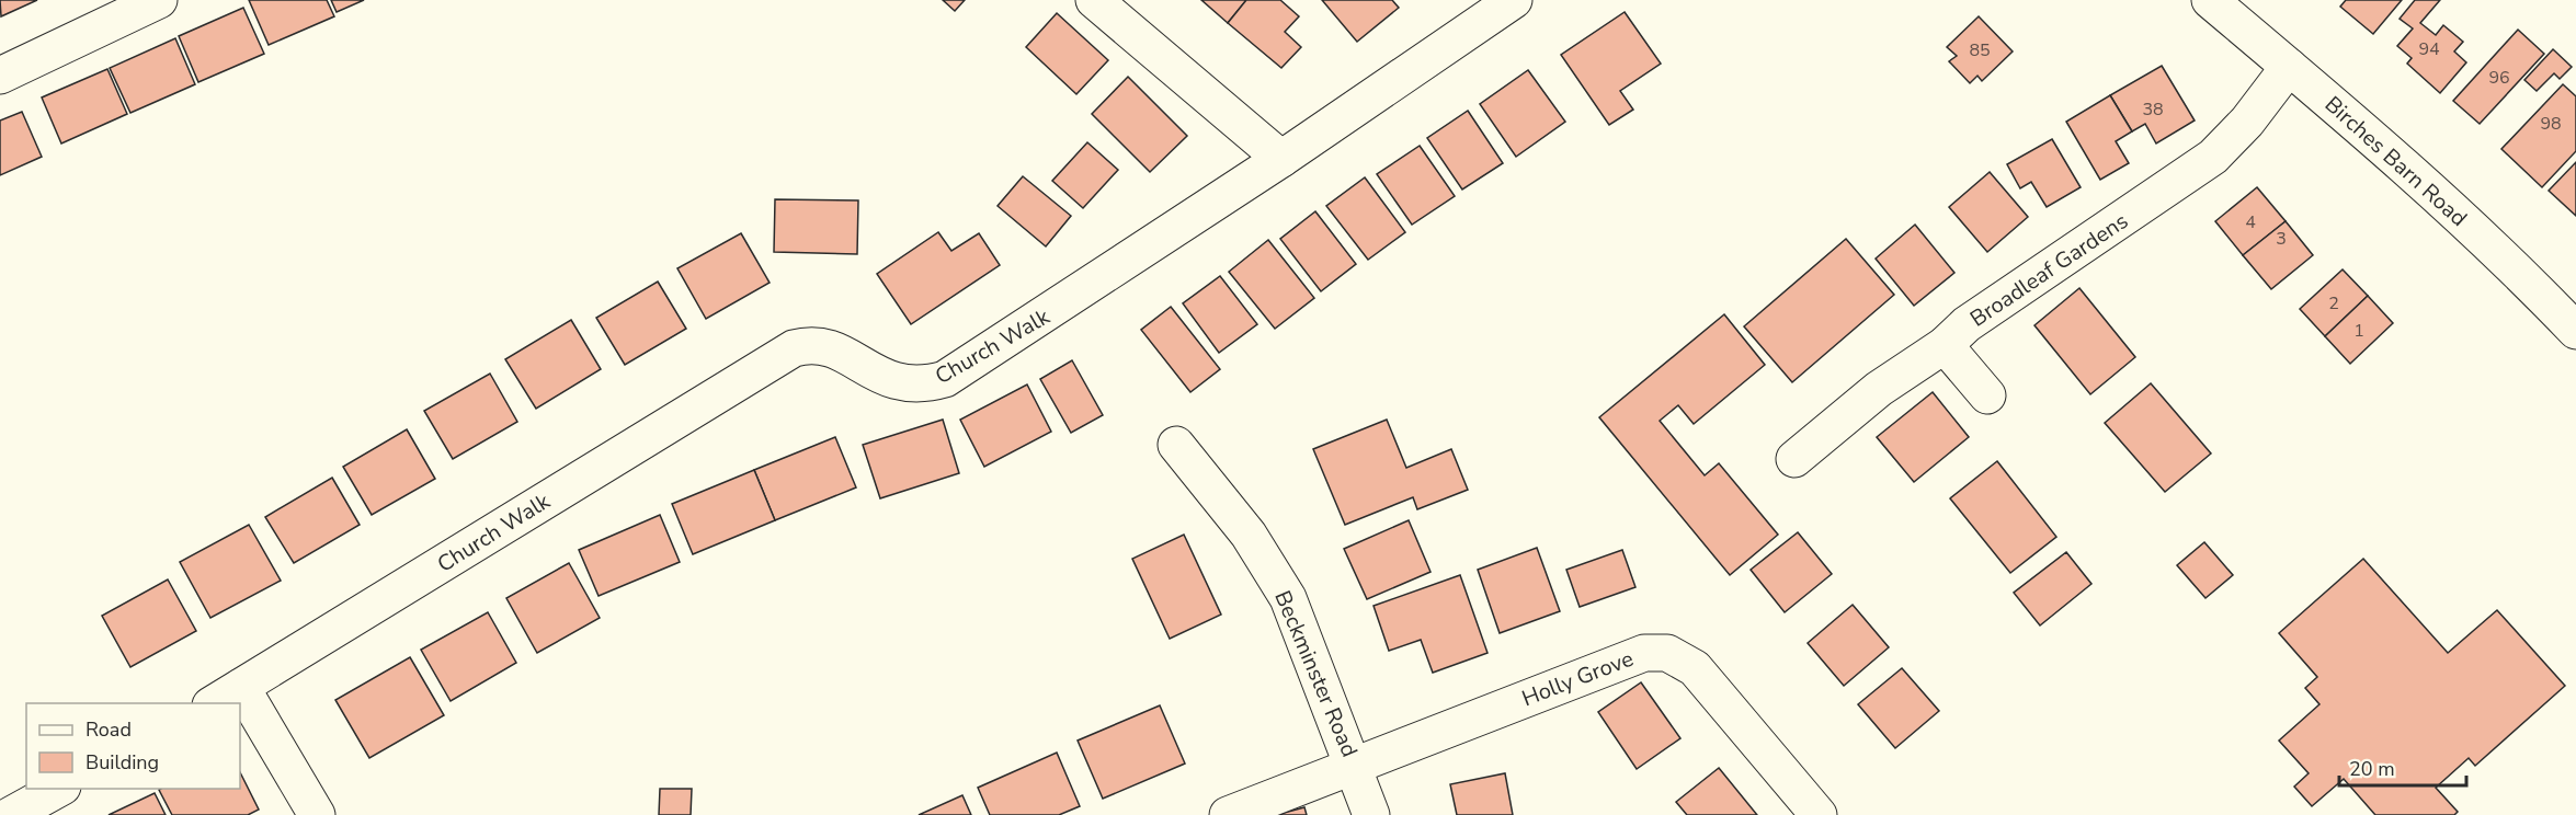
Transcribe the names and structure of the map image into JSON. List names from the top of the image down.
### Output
{
  "streets": {
    "street": [
      "Birches Barn Road",
      "Broadleaf Gardens",
      "Church Walk",
      "Beckminster Road",
      "Holly Grove"
    ]
  },
  "crossings": [
    ["Birches Barn Road", "Broadleaf Gardens"],
    ["Beckminster Road", "Holly Grove"]
  ],
  "house_numbers": [
    "94",
    "85",
    "96",
    "38",
    "98",
    "4",
    "3",
    "2",
    "1"
  ],
  "legend": ["Road", "Building"],
  "scale_bar": "20 m"
}
